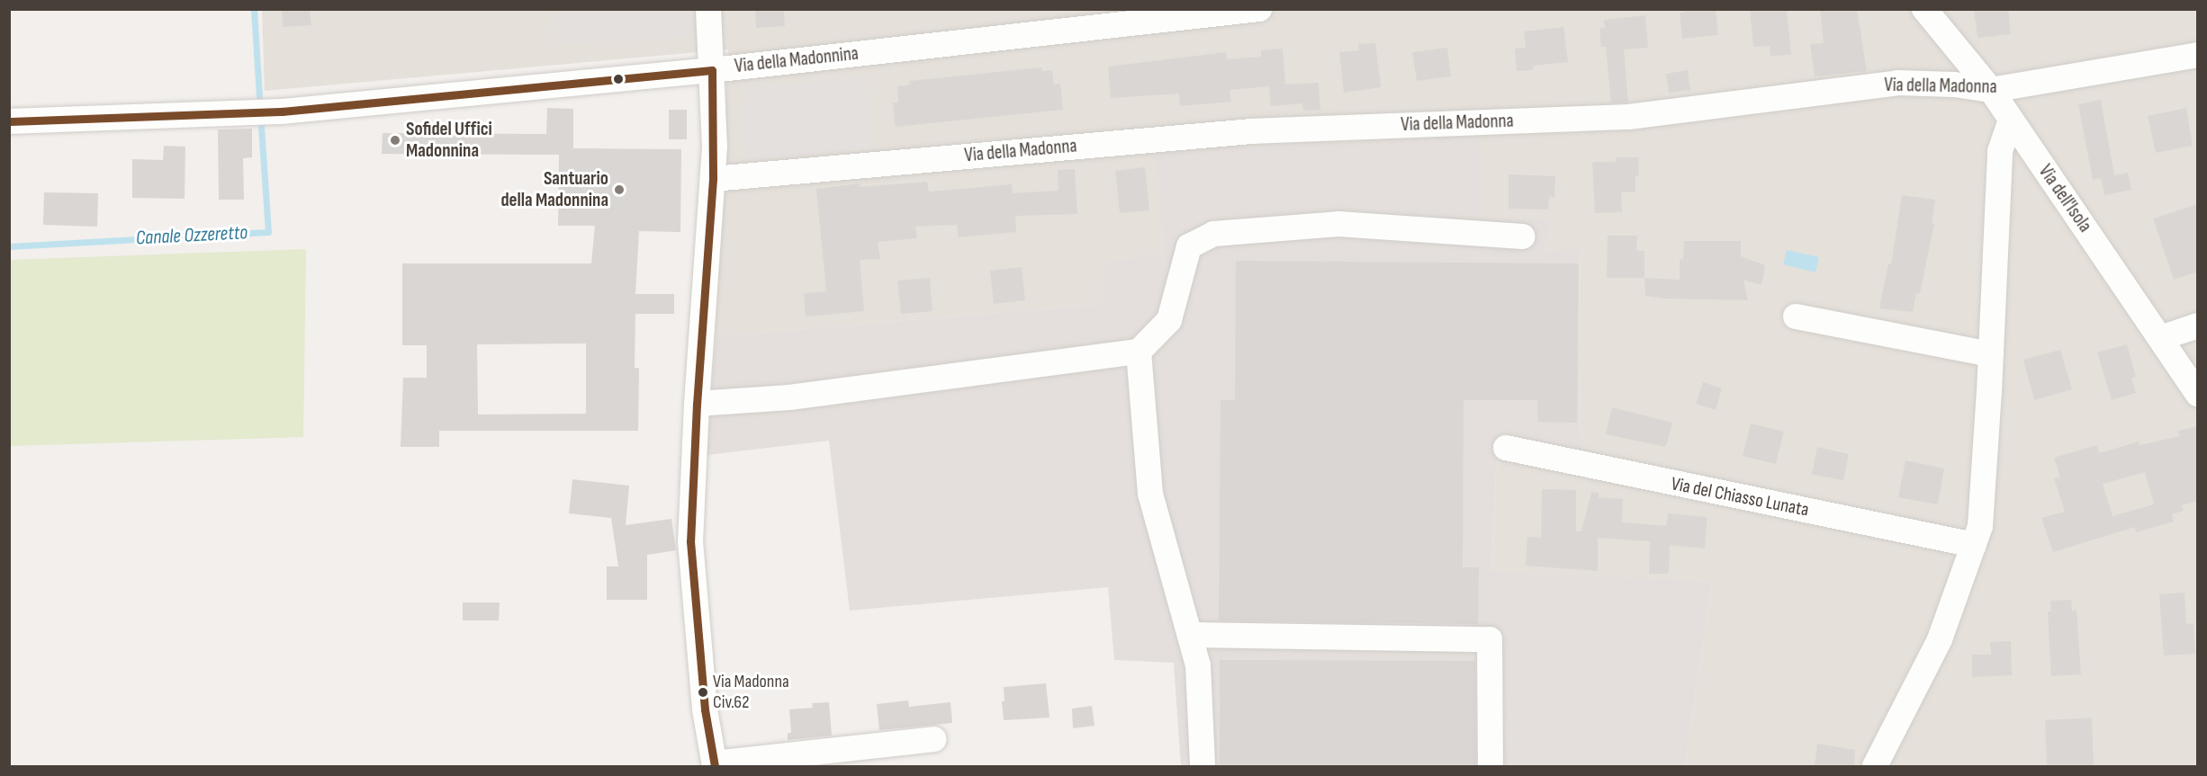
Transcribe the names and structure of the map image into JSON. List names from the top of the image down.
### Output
{
  "streets": {
    "street": [
      "Via della Madonnina",
      "Via della Madonna",
      "Via dell'Isola",
      "Via del Chiasso Lunata"
    ]
  },
  "crossings": [
    ["Via della Madonna", "Via dell'Isola"]
  ],
  "water": ["Canale Ozzeretto"],
  "places": ["Sofidel Uffici Madonnina", "Santuario della Madonnina", "Via Madonna Civ.62"]
}
